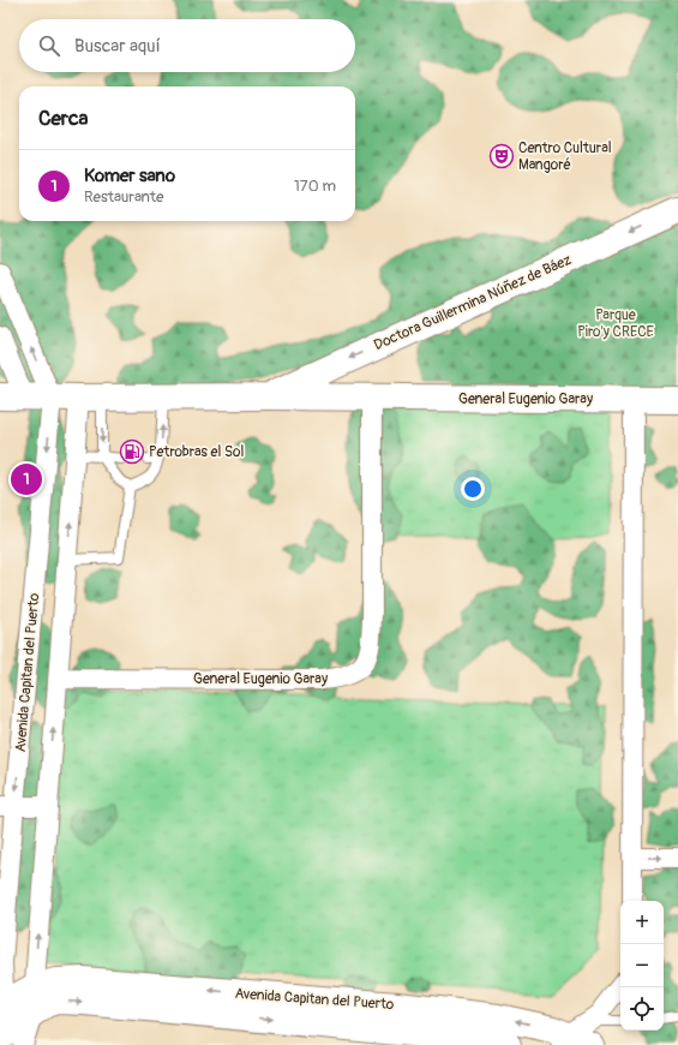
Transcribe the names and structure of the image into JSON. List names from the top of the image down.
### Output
{
  "streets": {
    "street": ["Doctora Guillermina Núñez de Báez", "General Eugenio Garay", "Avenida Capitan del Puerto"]
  },
  "crossings": [
    ["Doctora Guillermina Núñez de Báez", "General Eugenio Garay"],
    ["General Eugenio Garay", "Avenida Capitan del Puerto"]
  ],
  "one_way": ["Doctora Guillermina Núñez de Báez"],
  "parks": ["Parque Piro'y CRECE"],
  "places": {
    "theatre": ["Centro Cultural Mangoré"],
    "fuel station": ["Petrobras el Sol"]
  },
  "page": {
    "search": "Buscar aquí",
    "heading": "Cerca",
    "list": [
      {
        "mark": "1",
        "name": "Komer sano",
        "note": "Restaurante",
        "value": "170 m"
      }
    ],
    "pins": "1",
    "map_buttons": ["+", "−"]
  }
}
